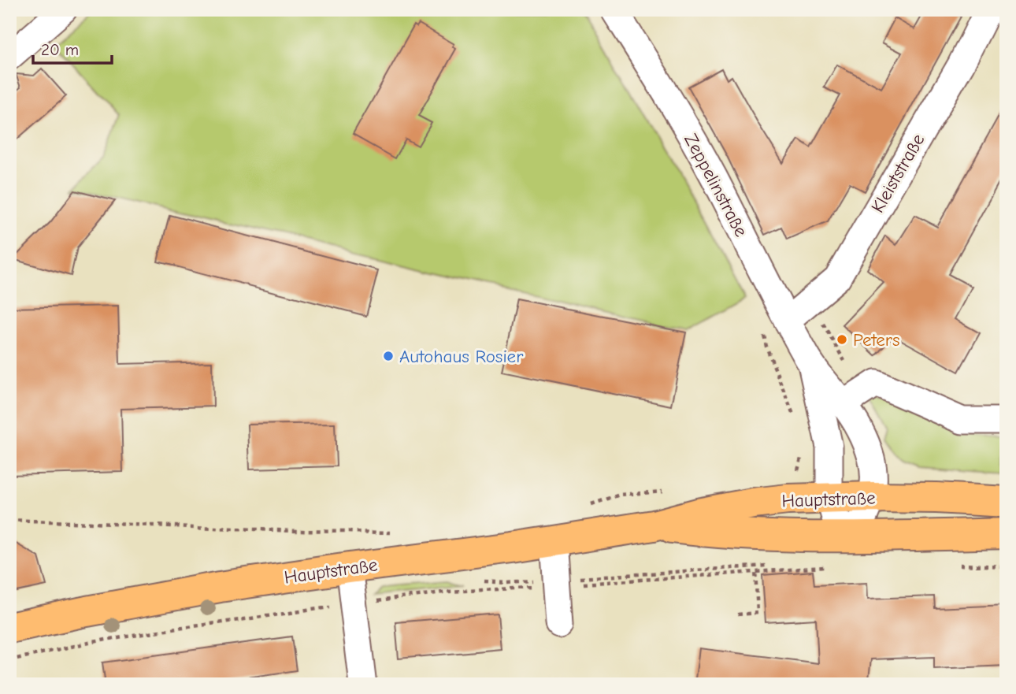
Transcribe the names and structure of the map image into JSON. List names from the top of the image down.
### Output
{
  "streets": {
    "main road": ["Hauptstraße"],
    "street": ["Kleiststraße", "Zeppelinstraße"]
  },
  "crossings": [
    ["Kleiststraße", "Zeppelinstraße"],
    ["Zeppelinstraße", "Hauptstraße"]
  ],
  "places": ["Peters", "Autohaus Rosier"],
  "scale_bar": "20 m"
}
